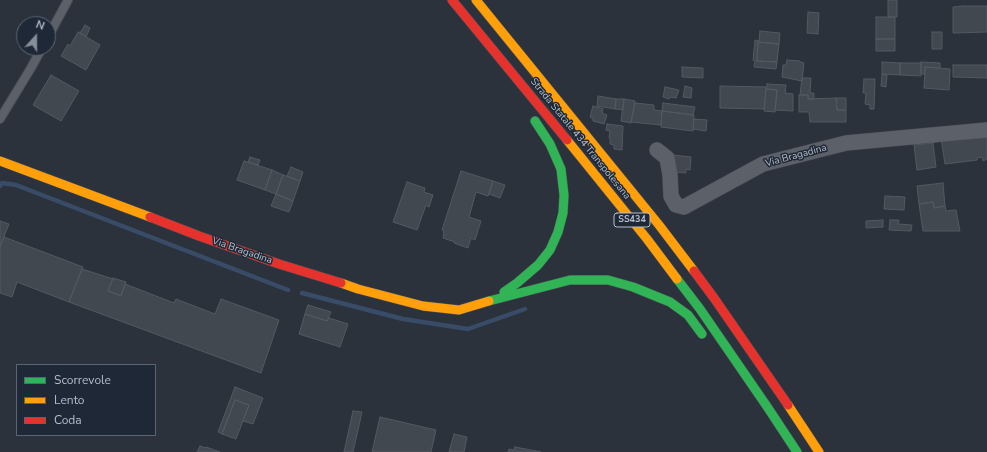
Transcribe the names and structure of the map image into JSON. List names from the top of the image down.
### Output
{
  "streets": {
    "main road": ["Strada Statale 434 Transpolesana", "Via Bragadina", "SS434"]
  },
  "legend": ["Scorrevole", "Lento", "Coda"],
  "north": "top"
}
